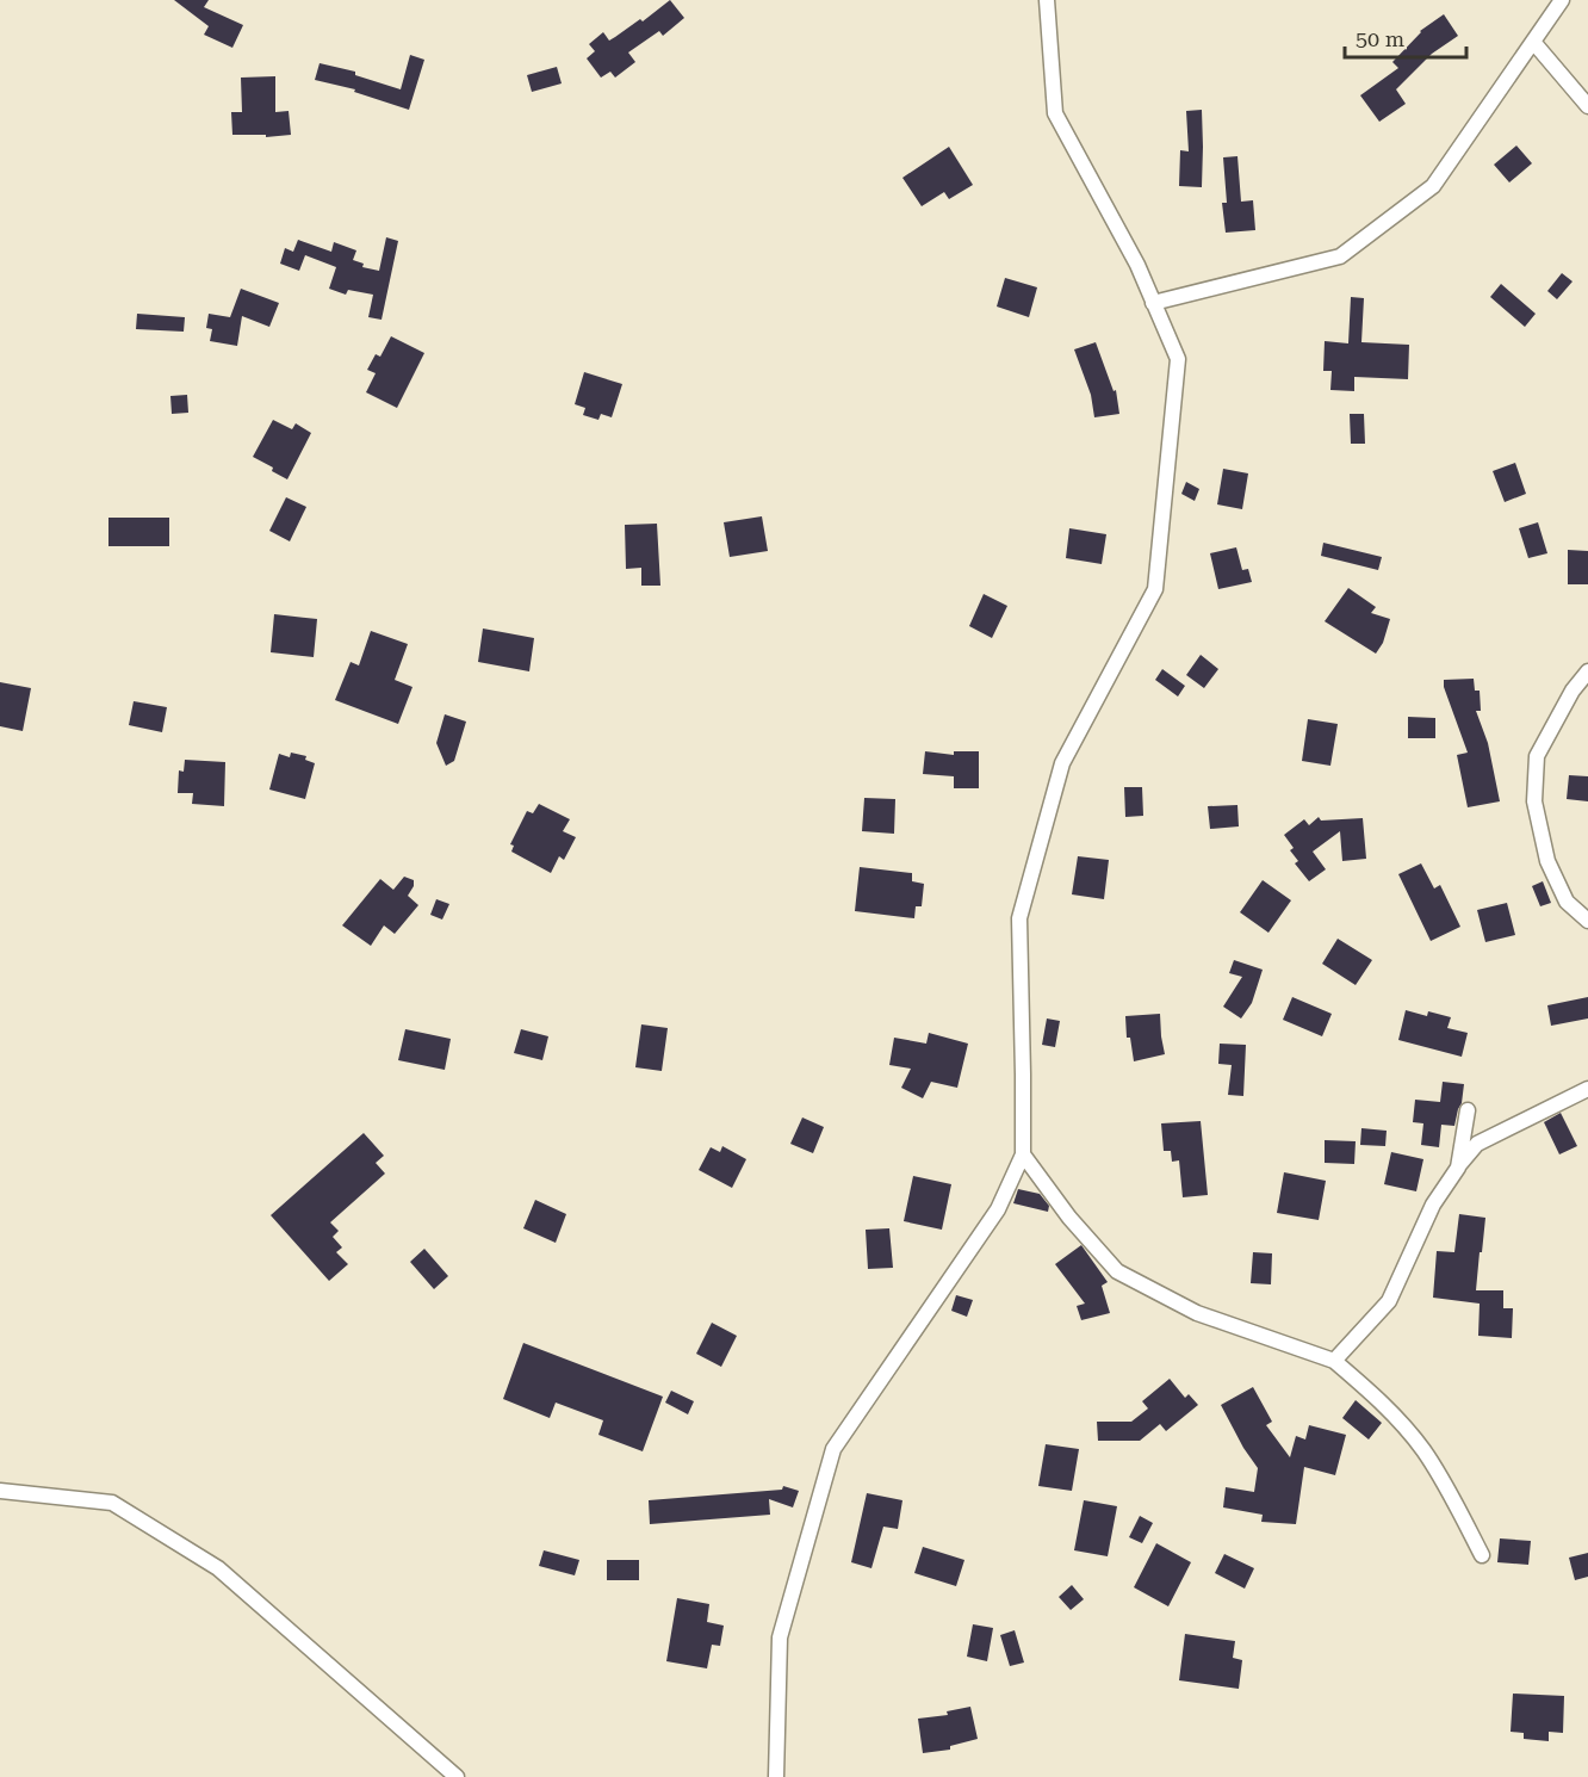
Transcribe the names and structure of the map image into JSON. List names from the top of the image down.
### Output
{
  "scale_bar": "50 m"
}
